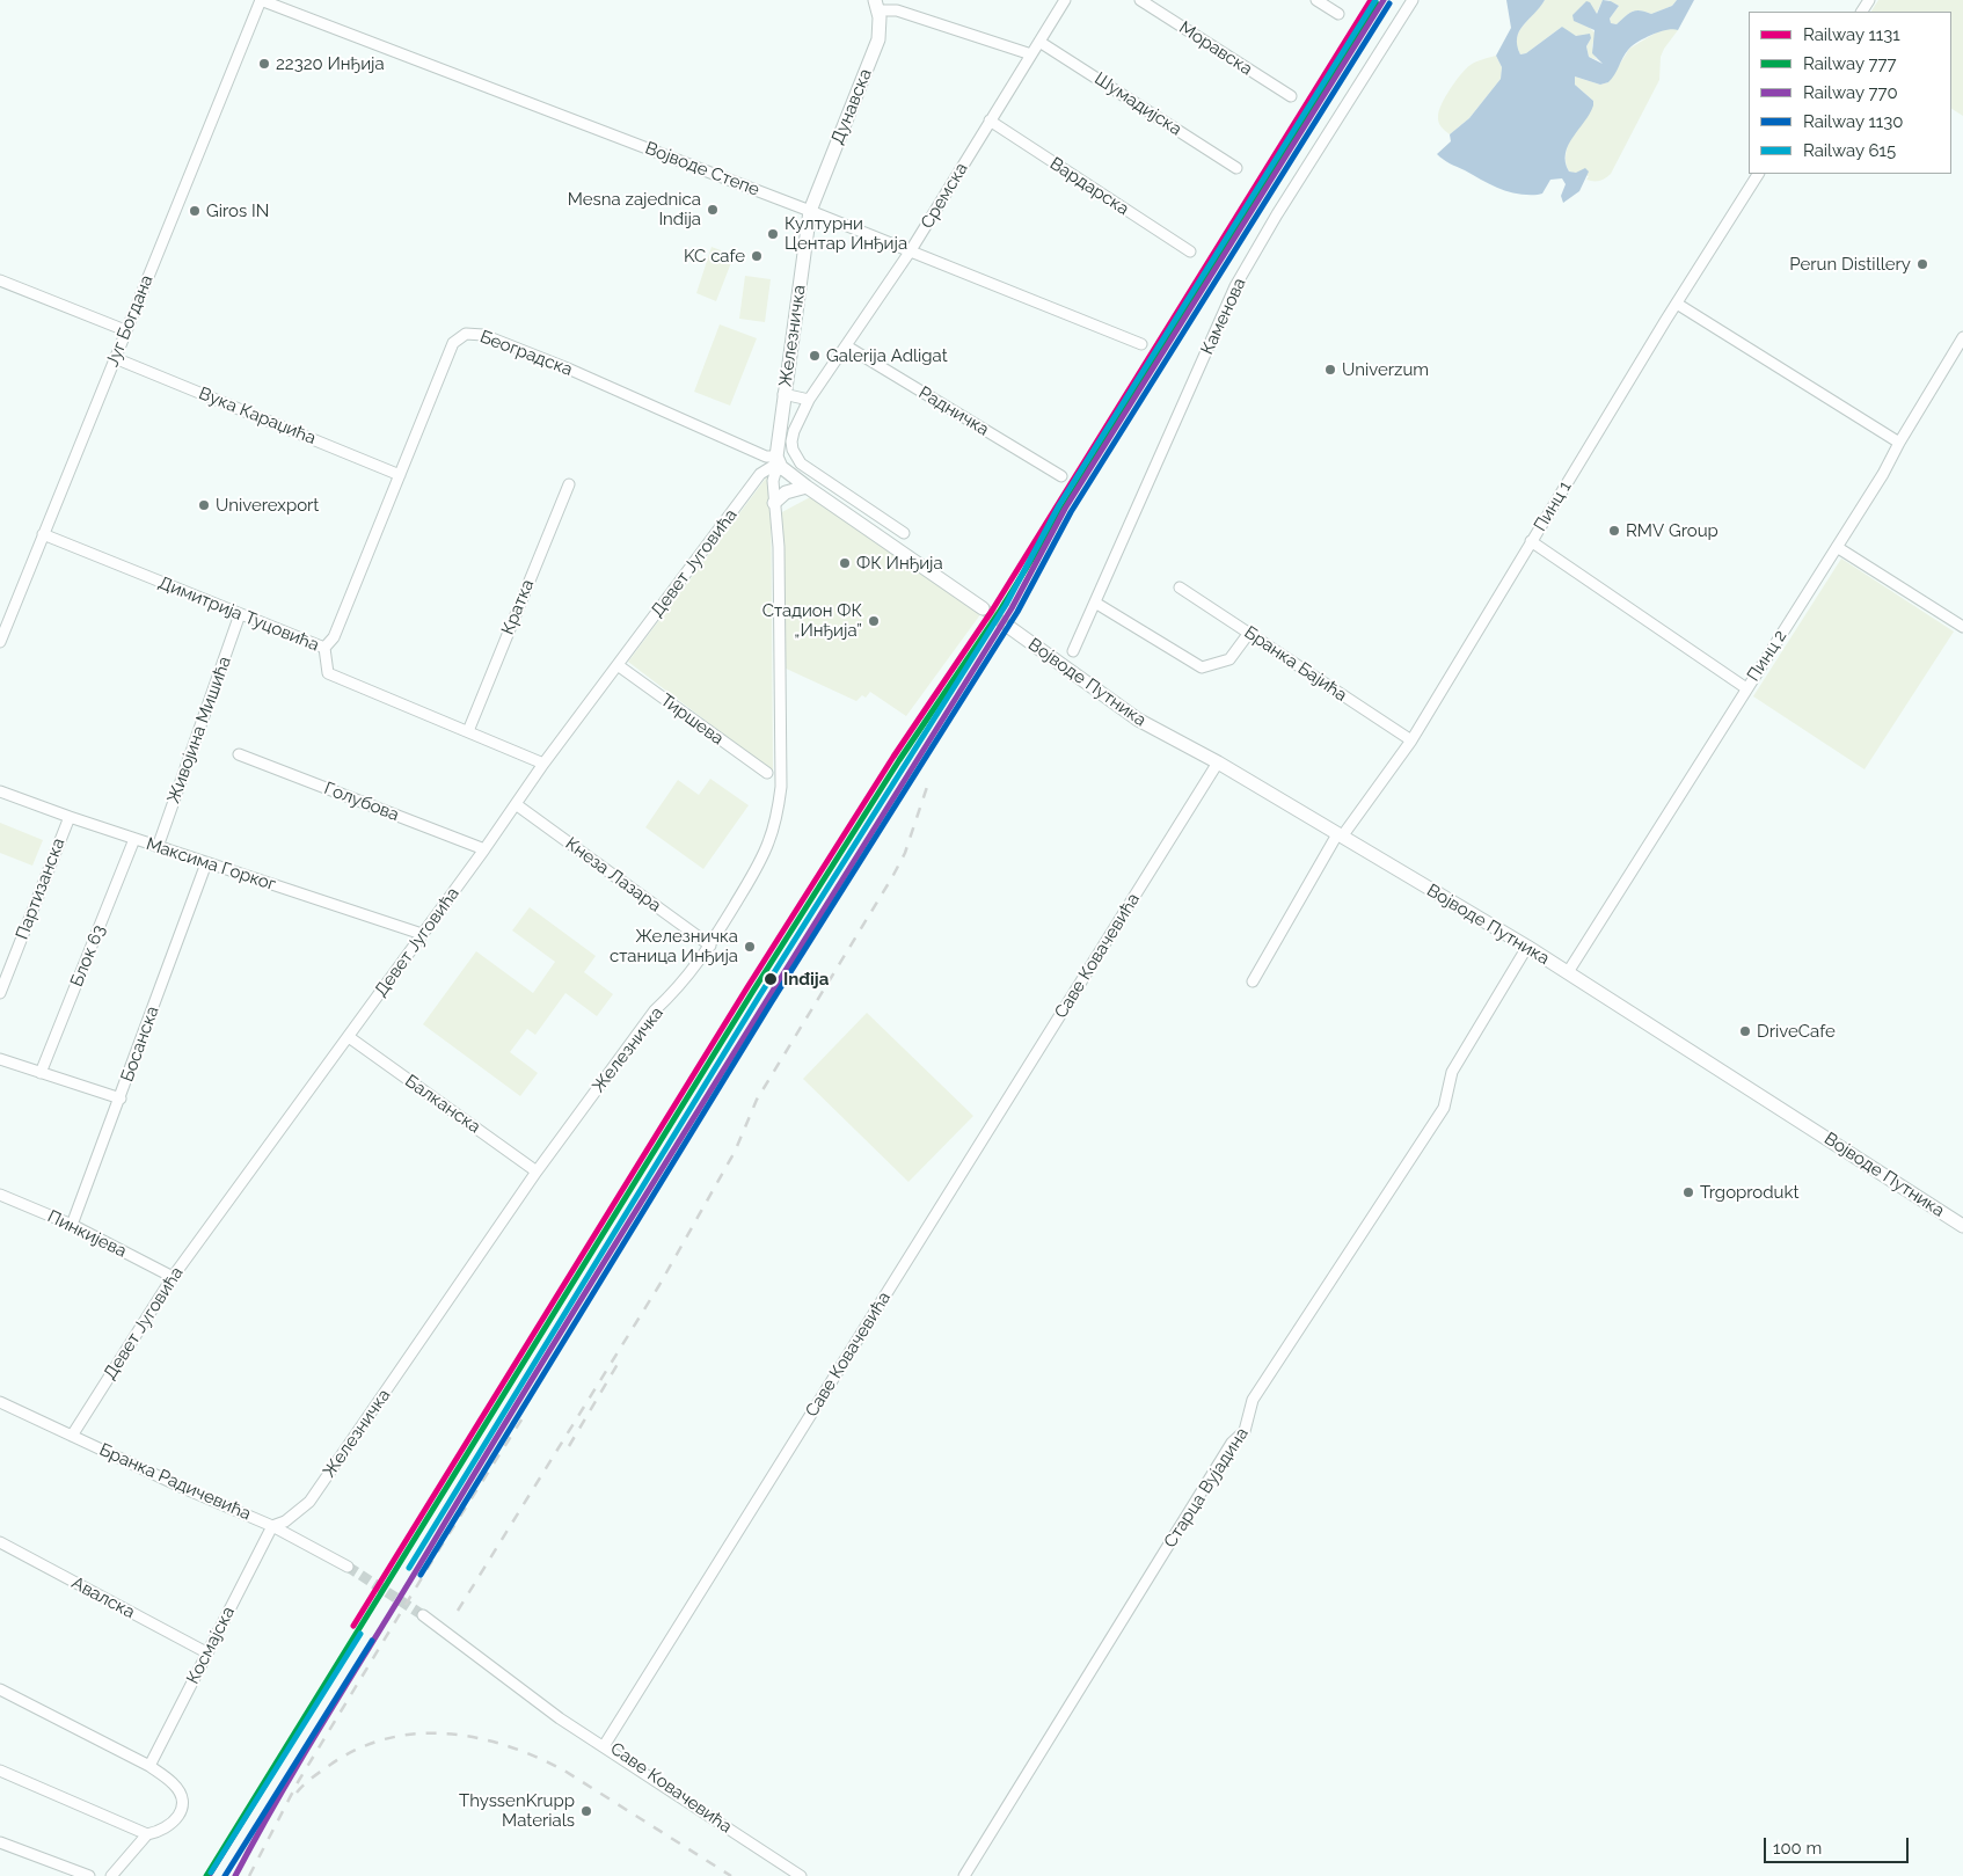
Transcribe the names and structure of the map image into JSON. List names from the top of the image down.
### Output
{
  "streets": {
    "main road": ["Дунавска", "Железничка", "Војводе Путника"],
    "street": [
      "Моравска",
      "Шумадијска",
      "Војводе Степе",
      "Вардарска",
      "Сремска",
      "Каменова",
      "Југ Богдана",
      "Београдска",
      "Радничка",
      "Вука Караџића",
      "Пинц 1",
      "Девет Југовића",
      "Кратка",
      "Димитрија Туцовића",
      "Пинц 2",
      "Бранка Бајића",
      "Тиршева",
      "Живојина Мишића",
      "Голубова",
      "Максима Горког",
      "Кнеза Лазара",
      "Партизанска",
      "Блок 63",
      "Саве Ковачевића",
      "Босанска",
      "Балканска",
      "Пинкијева",
      "Бранка Радичевића",
      "Старца Вујадина",
      "Авалска",
      "Космајска"
    ]
  },
  "crossings": [
    ["Шумадијска", "Сремска"],
    ["Дунавска", "Војводе Степе"],
    ["Дунавска", "Железничка"],
    ["Војводе Степе", "Сремска"],
    ["Војводе Степе", "Југ Богдана"],
    ["Војводе Степе", "Железничка"],
    ["Вардарска", "Сремска"],
    ["Сремска", "Радничка"],
    ["Југ Богдана", "Вука Караџића"],
    ["Југ Богдана", "Димитрија Туцовића"],
    ["Железничка", "Београдска"],
    ["Железничка", "Девет Југовића"],
    ["Железничка", "Кнеза Лазара"],
    ["Железничка", "Балканска"],
    ["Железничка", "Бранка Радичевића"],
    ["Железничка", "Космајска"],
    ["Београдска", "Вука Караџића"],
    ["Београдска", "Девет Југовића"],
    ["Београдска", "Димитрија Туцовића"],
    ["Пинц 1", "Бранка Бајића"],
    ["Пинц 1", "Војводе Путника"],
    ["Девет Југовића", "Димитрија Туцовића"],
    ["Девет Југовића", "Тиршева"],
    ["Девет Југовића", "Голубова"],
    ["Девет Југовића", "Максима Горког"],
    ["Девет Југовића", "Кнеза Лазара"],
    ["Девет Југовића", "Балканска"],
    ["Девет Југовића", "Пинкијева"],
    ["Девет Југовића", "Бранка Радичевића"],
    ["Кратка", "Димитрија Туцовића"],
    ["Димитрија Туцовића", "Живојина Мишића"],
    ["Пинц 2", "Војводе Путника"],
    ["Војводе Путника", "Саве Ковачевића"],
    ["Војводе Путника", "Старца Вујадина"],
    ["Живојина Мишића", "Максима Горког"],
    ["Максима Горког", "Партизанска"],
    ["Максима Горког", "Блок 63"],
    ["Максима Горког", "Босанска"],
    ["Босанска", "Пинкијева"],
    ["Бранка Радичевића", "Космајска"],
    ["Авалска", "Космајска"]
  ],
  "places": [
    "22320 Инђија",
    "Mesna zajednica Inđija",
    "Giros IN",
    "Културни Центар Инђија",
    "KC cafe",
    "Perun Distillery",
    "Galerija Adligat",
    "Univerzum",
    "Univerexport",
    "RMV Group",
    "ФК Инђија",
    "Стадион ФК „Инђија”",
    "Железничка станица Инђија",
    "Inđija",
    "DriveCafe",
    "Trgoprodukt",
    "ThyssenKrupp Materials"
  ],
  "lines": [
    "rail line 1131",
    "rail line 770",
    "rail line 615",
    "rail line 777",
    "rail line 1130"
  ],
  "legend": [
    "Railway 1131",
    "Railway 777",
    "Railway 770",
    "Railway 1130",
    "Railway 615"
  ],
  "scale_bar": "100 m"
}
